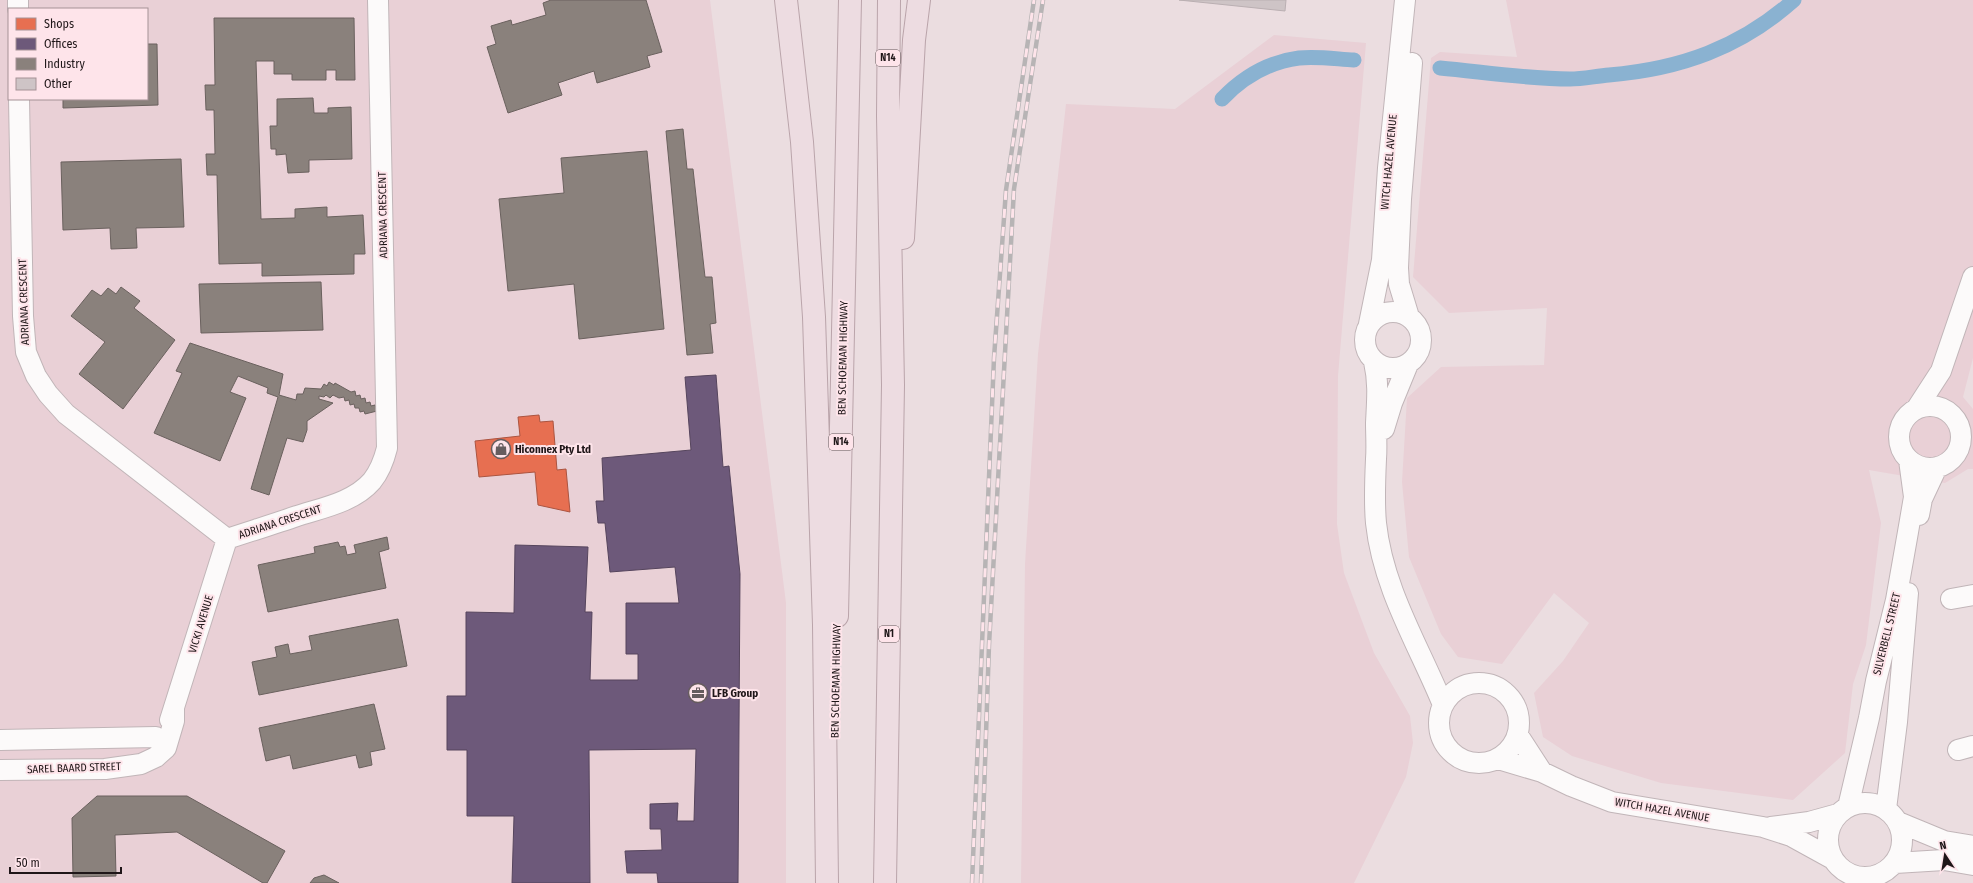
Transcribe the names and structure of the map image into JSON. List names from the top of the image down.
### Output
{
  "streets": {
    "highway": ["N14", "BEN SCHOEMAN HIGHWAY", "N1"],
    "street": [
      "WITCH HAZEL AVENUE",
      "ADRIANA CRESCENT",
      "VICKI AVENUE",
      "SILVERBELL STREET",
      "SAREL BAARD STREET"
    ]
  },
  "crossings": [
    ["N14", "N1"],
    ["WITCH HAZEL AVENUE", "SILVERBELL STREET"],
    ["ADRIANA CRESCENT", "VICKI AVENUE"],
    ["VICKI AVENUE", "SAREL BAARD STREET"]
  ],
  "places": {
    "shop": ["Hiconnex Pty Ltd"],
    "office": ["LFB Group"]
  },
  "legend": [
    "Shops",
    "Offices",
    "Industry",
    "Other"
  ],
  "scale_bar": "50 m",
  "north": "top"
}
